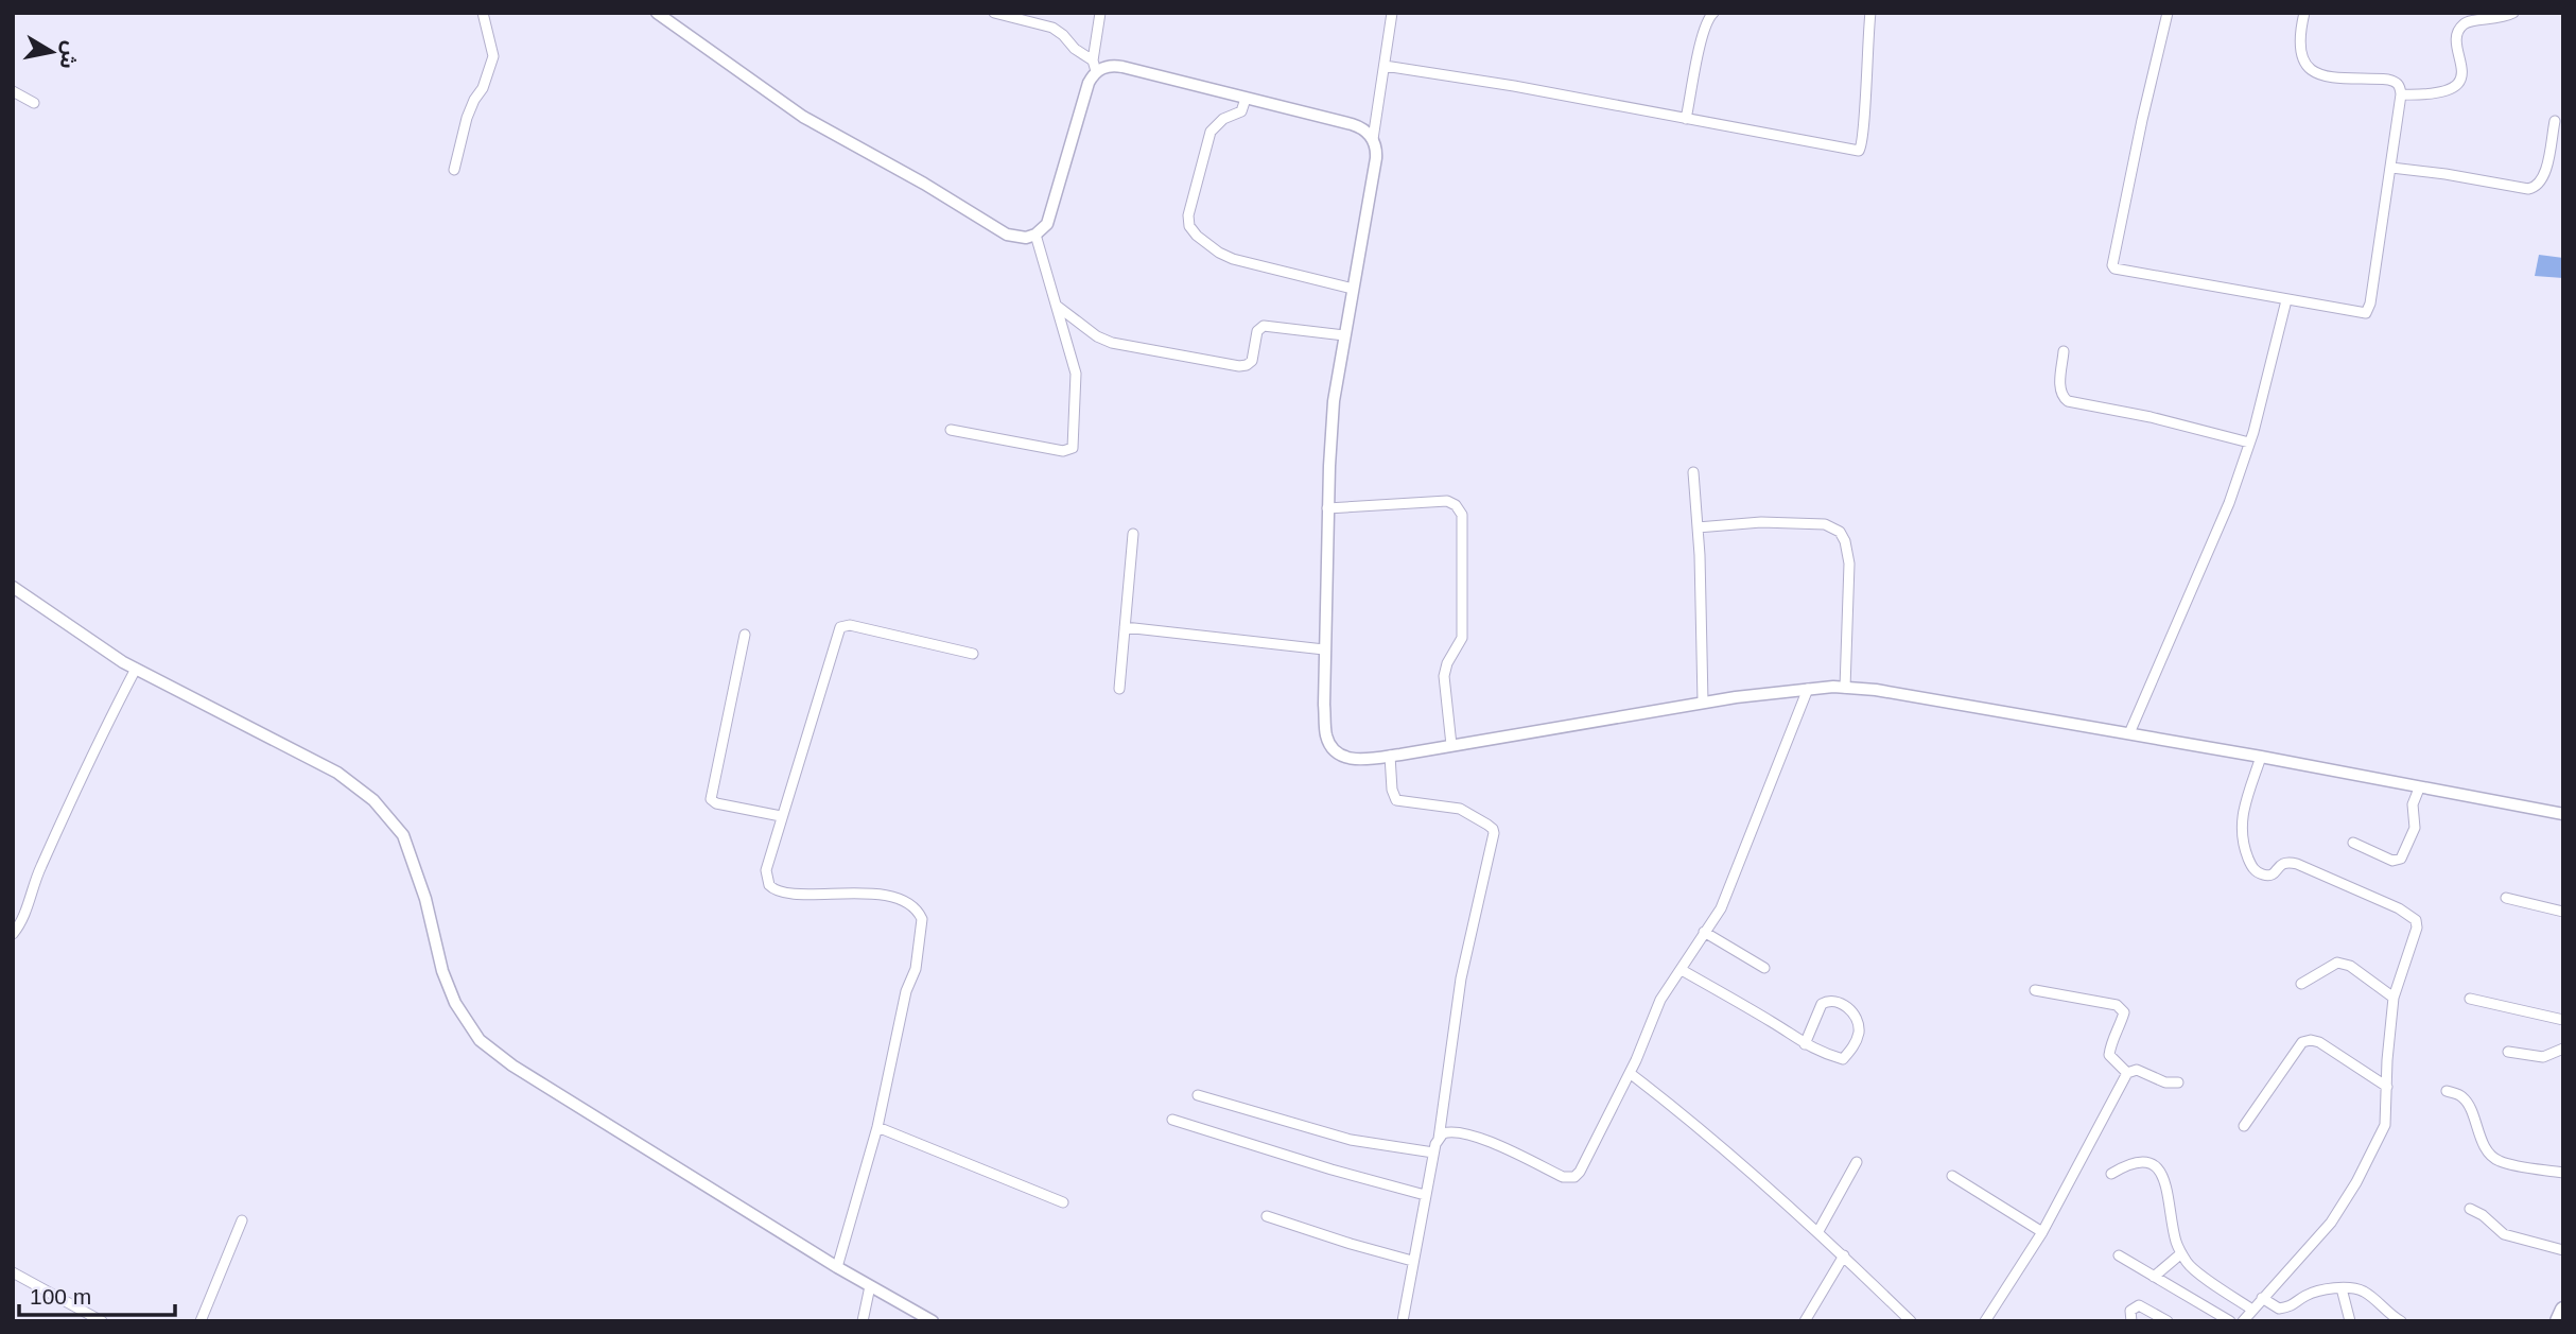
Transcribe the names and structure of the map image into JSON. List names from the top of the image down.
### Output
{
  "scale_bar": "100 m",
  "north": "right"
}
